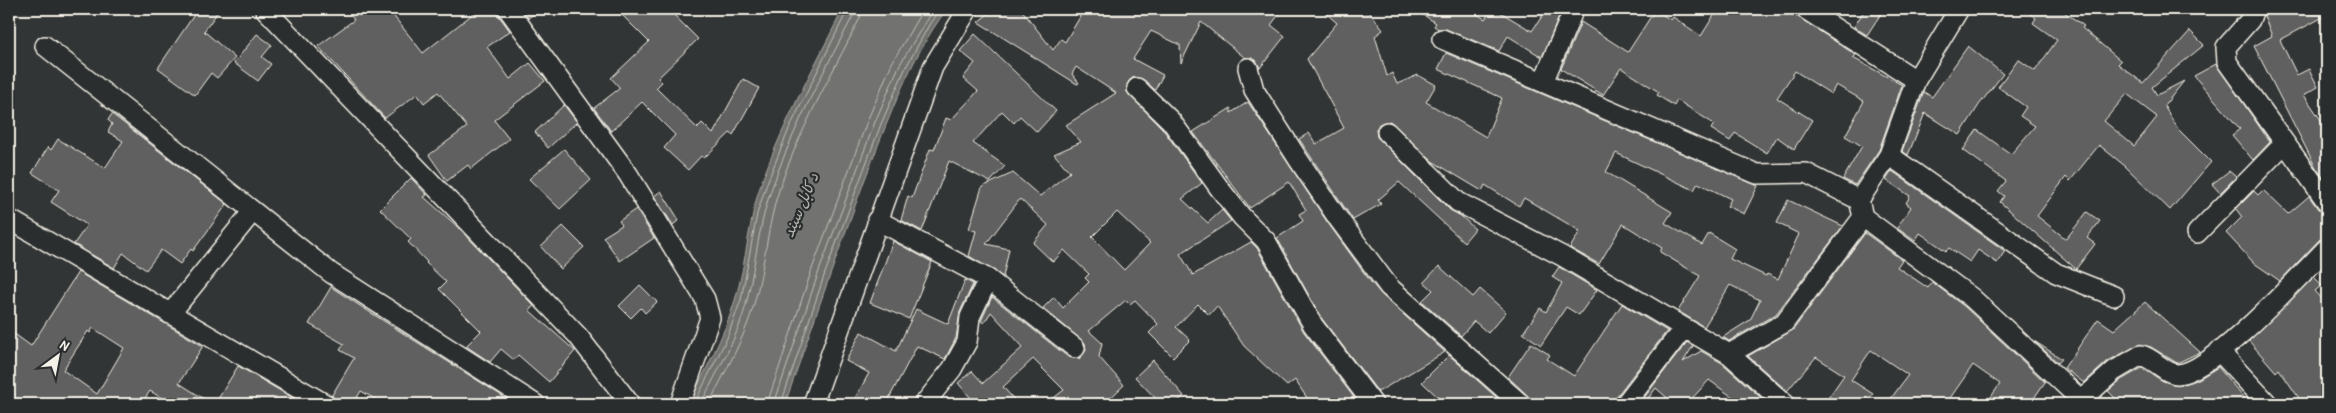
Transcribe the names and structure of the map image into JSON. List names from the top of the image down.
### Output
{
  "water": ["د کابل سيند"],
  "north": "top right"
}
